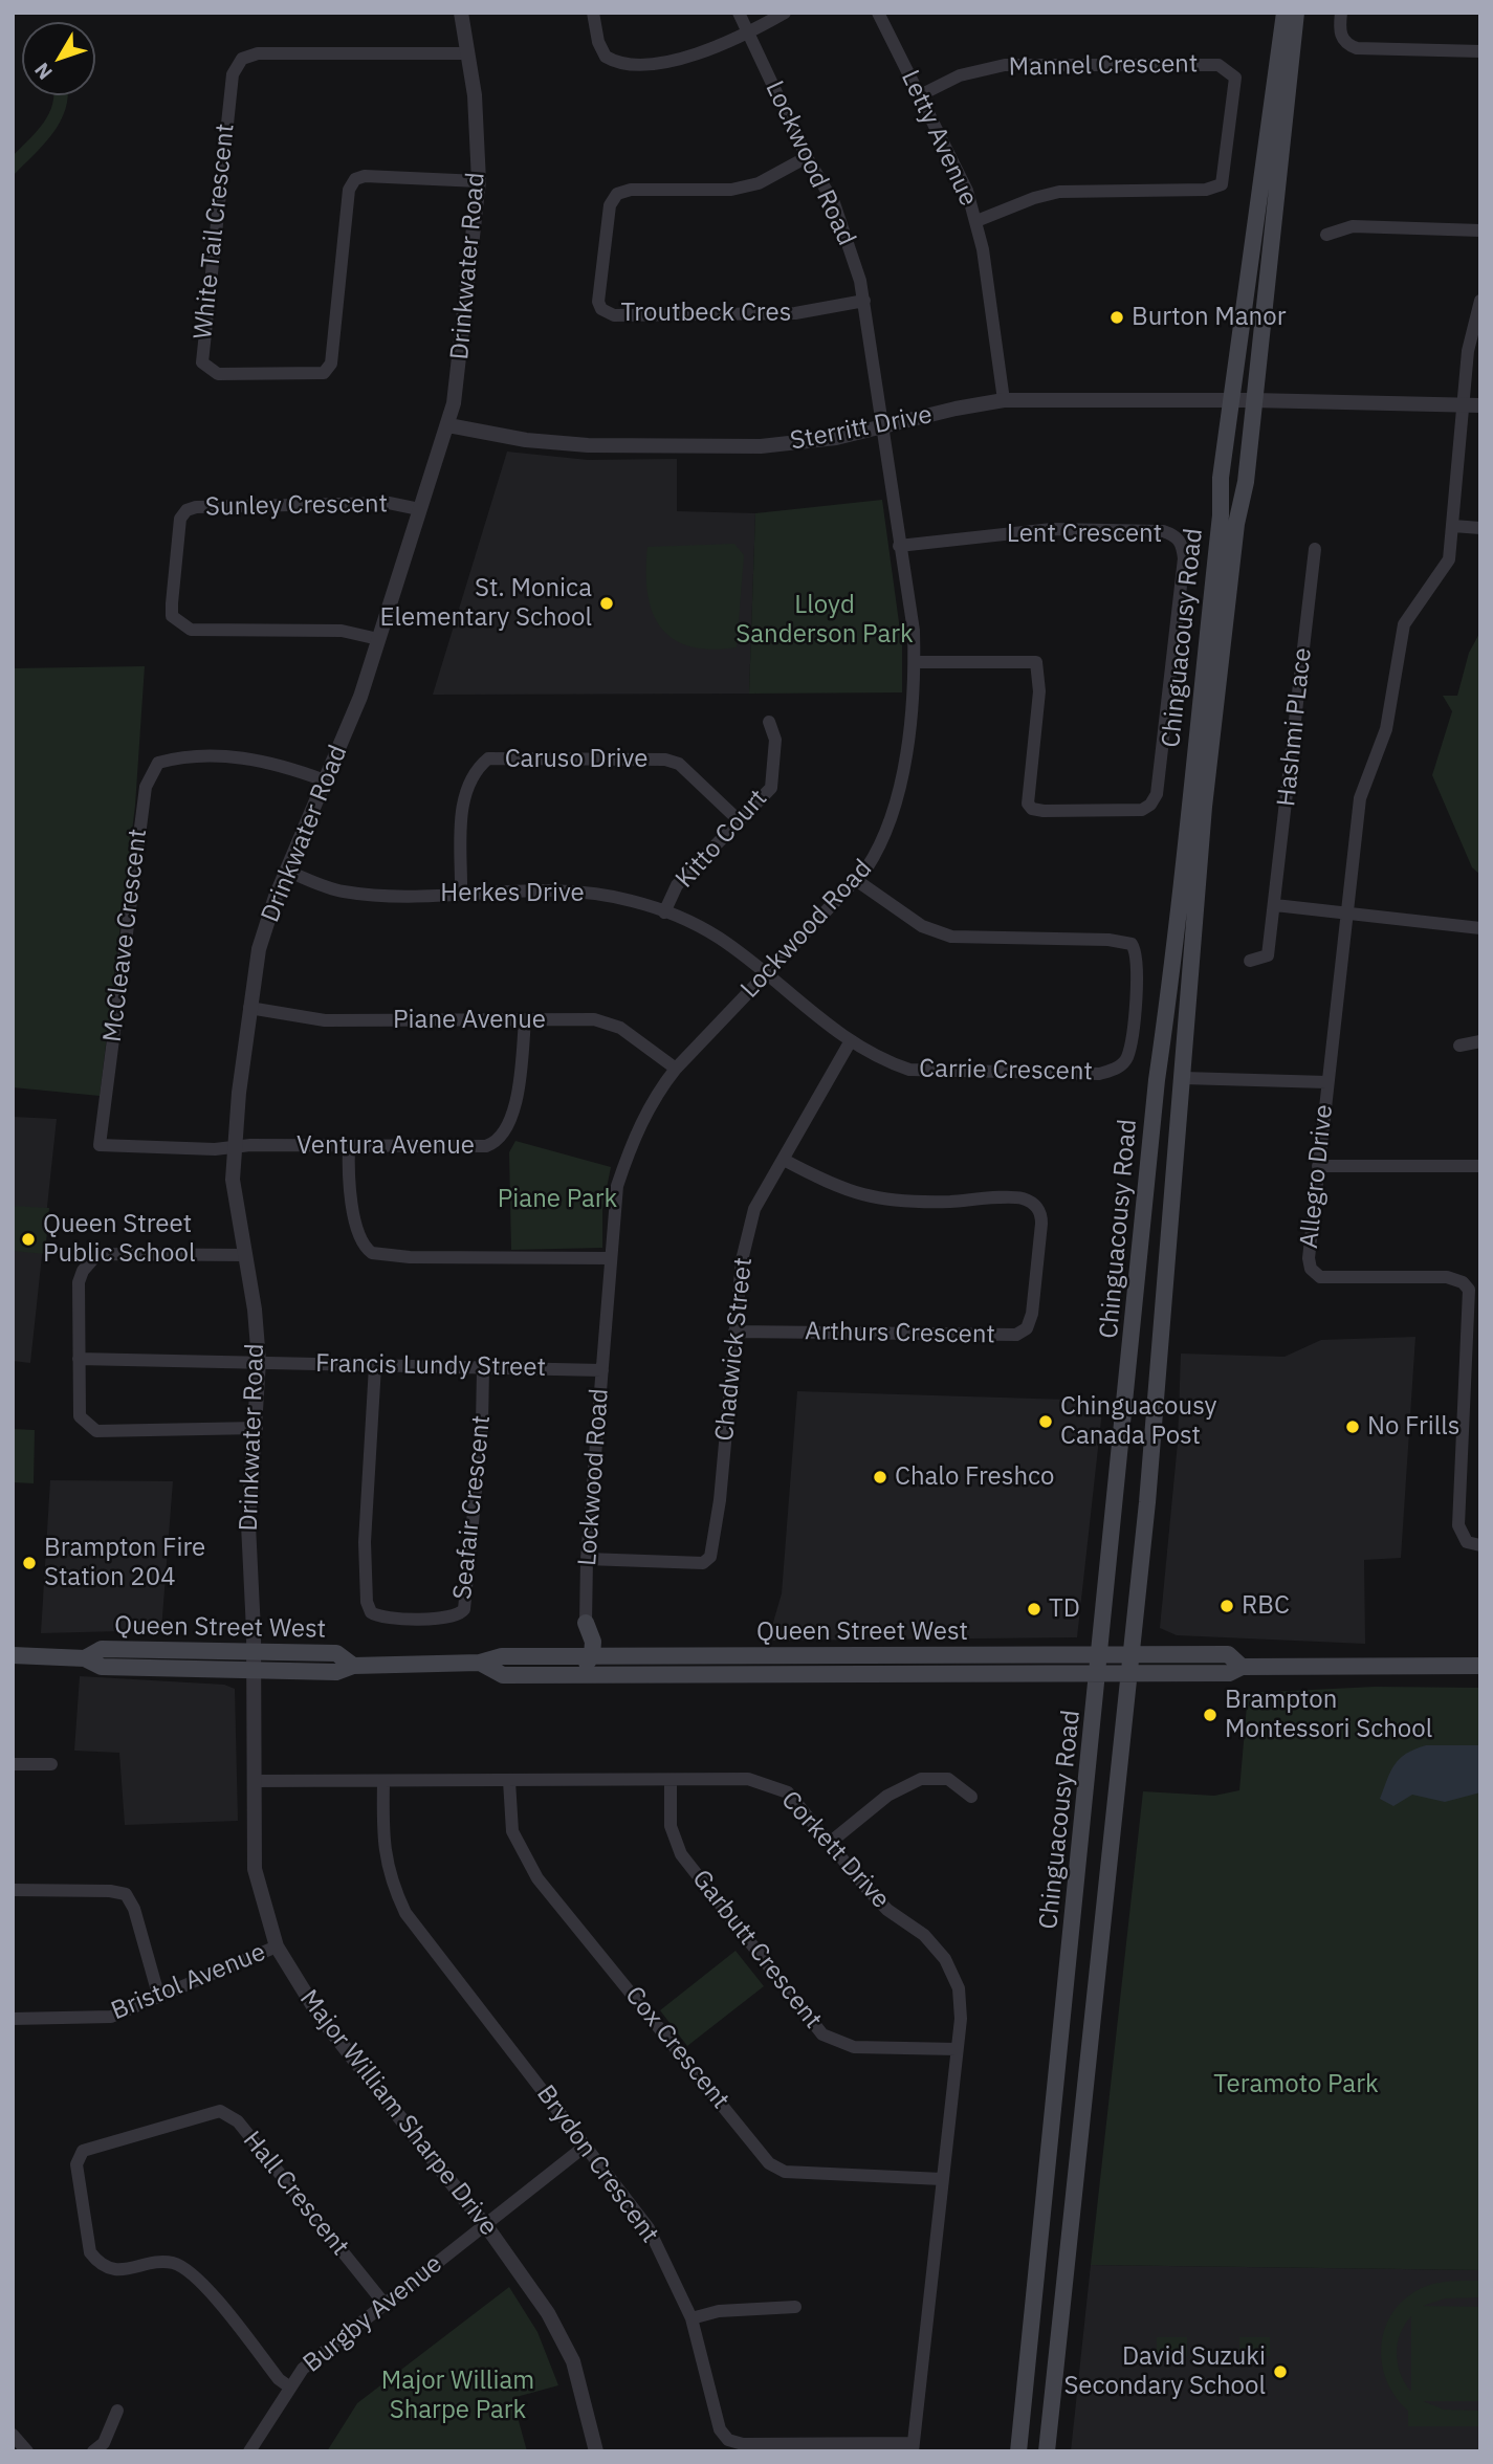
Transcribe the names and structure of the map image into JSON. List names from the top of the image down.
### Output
{
  "streets": {
    "main road": ["Chinguacousy Road", "Queen Street West"],
    "street": [
      "Mannel Crescent",
      "Letty Avenue",
      "Lockwood Road",
      "White Tail Crescent",
      "Drinkwater Road",
      "Troutbeck Cres",
      "Sterritt Drive",
      "Sunley Crescent",
      "Lent Crescent",
      "Hashmi PLace",
      "Caruso Drive",
      "Kitto Court",
      "Herkes Drive",
      "McCleave Crescent",
      "Piane Avenue",
      "Carrie Crescent",
      "Ventura Avenue",
      "Allegro Drive",
      "Arthurs Crescent",
      "Chadwick Street",
      "Francis Lundy Street",
      "Seafair Crescent",
      "Corkett Drive",
      "Garbutt Crescent",
      "Bristol Avenue",
      "Cox Crescent",
      "Major William Sharpe Drive",
      "Brydon Crescent",
      "Hall Crescent",
      "Burgby Avenue"
    ]
  },
  "crossings": [
    ["Mannel Crescent", "Letty Avenue"],
    ["Letty Avenue", "Sterritt Drive"],
    ["Lockwood Road", "Troutbeck Cres"],
    ["Lockwood Road", "Sterritt Drive"],
    ["Lockwood Road", "Lent Crescent"],
    ["Lockwood Road", "Herkes Drive"],
    ["Lockwood Road", "Piane Avenue"],
    ["Lockwood Road", "Carrie Crescent"],
    ["Lockwood Road", "Chadwick Street"],
    ["Lockwood Road", "Francis Lundy Street"],
    ["White Tail Crescent", "Drinkwater Road"],
    ["Drinkwater Road", "Sterritt Drive"],
    ["Drinkwater Road", "Sunley Crescent"],
    ["Drinkwater Road", "Herkes Drive"],
    ["Drinkwater Road", "McCleave Crescent"],
    ["Drinkwater Road", "Piane Avenue"],
    ["Drinkwater Road", "Ventura Avenue"],
    ["Drinkwater Road", "Francis Lundy Street"],
    ["Drinkwater Road", "Queen Street West"],
    ["Drinkwater Road", "Major William Sharpe Drive"],
    ["Sterritt Drive", "Chinguacousy Road"],
    ["Sterritt Drive", "Allegro Drive"],
    ["Chinguacousy Road", "Queen Street West"],
    ["Caruso Drive", "Kitto Court"],
    ["Caruso Drive", "Herkes Drive"],
    ["Kitto Court", "Herkes Drive"],
    ["Herkes Drive", "Carrie Crescent"],
    ["McCleave Crescent", "Ventura Avenue"],
    ["Piane Avenue", "Ventura Avenue"],
    ["Carrie Crescent", "Chadwick Street"],
    ["Arthurs Crescent", "Chadwick Street"],
    ["Francis Lundy Street", "Seafair Crescent"],
    ["Queen Street West", "Major William Sharpe Drive"],
    ["Corkett Drive", "Garbutt Crescent"],
    ["Corkett Drive", "Cox Crescent"],
    ["Corkett Drive", "Major William Sharpe Drive"],
    ["Corkett Drive", "Brydon Crescent"],
    ["Bristol Avenue", "Major William Sharpe Drive"],
    ["Major William Sharpe Drive", "Burgby Avenue"],
    ["Brydon Crescent", "Burgby Avenue"],
    ["Hall Crescent", "Burgby Avenue"]
  ],
  "parks": [
    "Lloyd Sanderson Park",
    "Piane Park",
    "Teramoto Park",
    "Major William Sharpe Park"
  ],
  "places": [
    "Burton Manor",
    "St. Monica Elementary School",
    "Queen Street Public School",
    "Chinguacousy Canada Post",
    "No Frills",
    "Chalo Freshco",
    "Brampton Fire Station 204",
    "RBC",
    "TD",
    "Brampton Montessori School",
    "David Suzuki Secondary School"
  ],
  "north": "bottom left"
}
